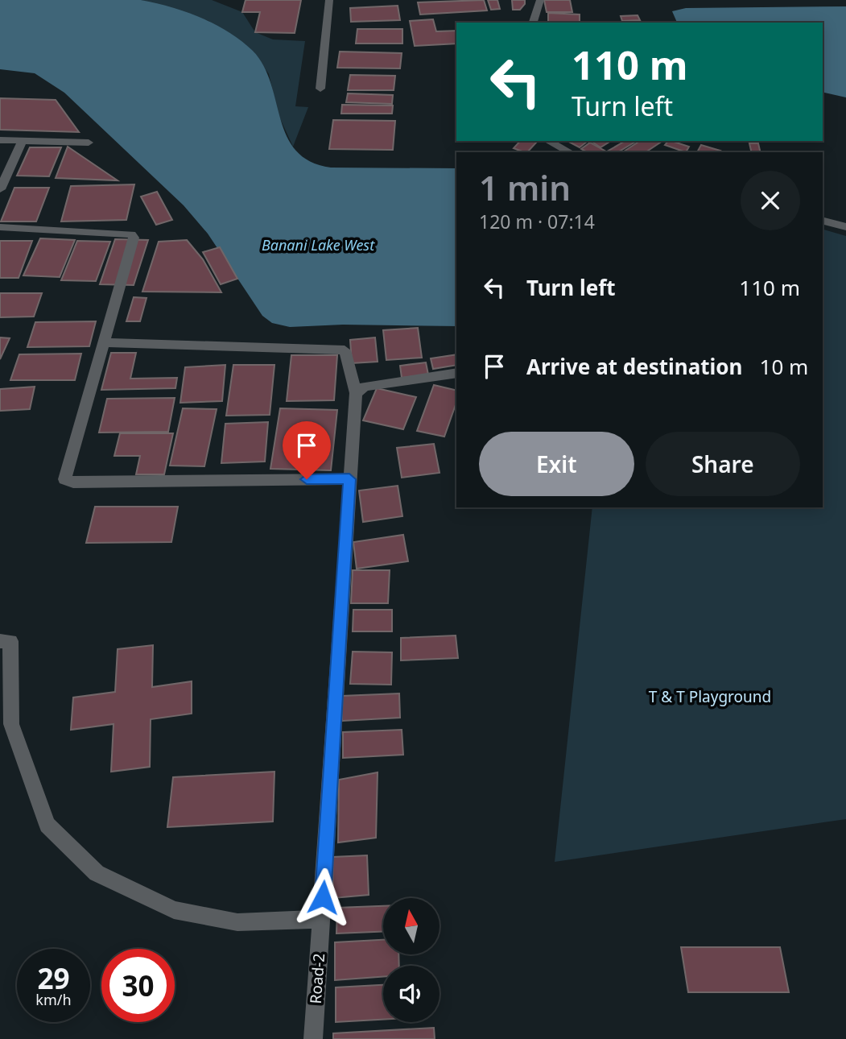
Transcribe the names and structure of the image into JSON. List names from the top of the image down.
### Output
{
  "streets": {
    "street": ["Road-2"]
  },
  "water": ["Banani Lake West"],
  "parks": ["T & T Playground"],
  "north": "top",
  "page": {
    "turn": ["110 m", "Turn left"],
    "heading": ["1 min", "120 m · 07:14"],
    "list": [
      {
        "name": "Turn left",
        "value": "110 m"
      },
      {
        "name": "Arrive at destination",
        "value": "10 m"
      }
    ],
    "buttons": ["Exit", "Share"],
    "speed": "29 km/h",
    "limit": "30"
  }
}
